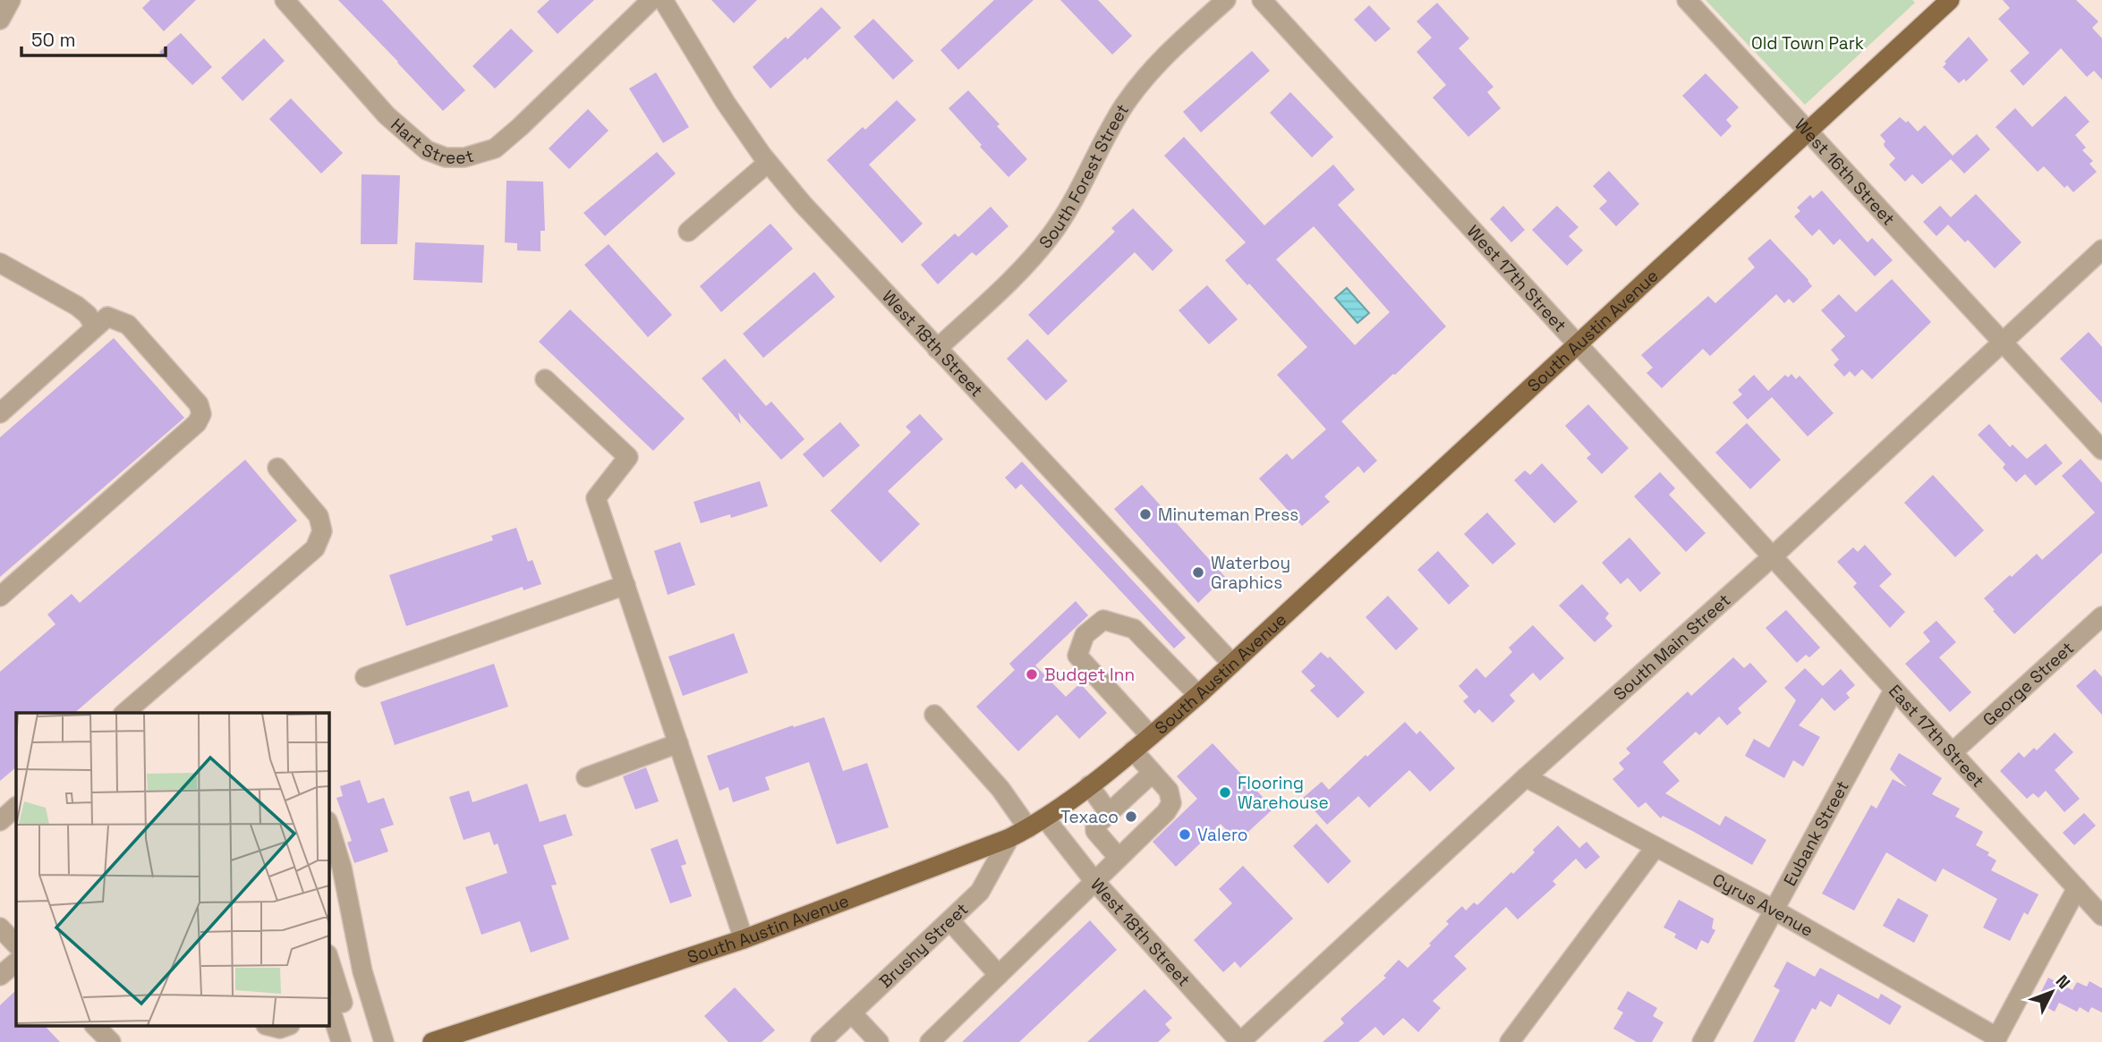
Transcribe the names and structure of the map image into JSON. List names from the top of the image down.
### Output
{
  "streets": {
    "main road": ["South Austin Avenue"],
    "street": [
      "Hart Street",
      "West 16th Street",
      "South Forest Street",
      "West 17th Street",
      "West 18th Street",
      "South Main Street",
      "George Street",
      "East 17th Street",
      "Eubank Street",
      "Cyrus Avenue",
      "Brushy Street"
    ]
  },
  "crossings": [
    ["West 16th Street", "South Austin Avenue"],
    ["West 16th Street", "South Main Street"],
    ["South Forest Street", "West 18th Street"],
    ["West 17th Street", "South Austin Avenue"],
    ["West 17th Street", "South Main Street"],
    ["West 17th Street", "East 17th Street"],
    ["South Austin Avenue", "West 18th Street"],
    ["South Austin Avenue", "Brushy Street"],
    ["West 18th Street", "South Main Street"],
    ["South Main Street", "East 17th Street"],
    ["South Main Street", "Cyrus Avenue"],
    ["George Street", "East 17th Street"],
    ["East 17th Street", "Eubank Street"],
    ["Eubank Street", "Cyrus Avenue"]
  ],
  "parks": ["Old Town Park"],
  "places": [
    "Minuteman Press",
    "Waterboy Graphics",
    "Budget Inn",
    "Flooring Warehouse",
    "Texaco",
    "Valero"
  ],
  "scale_bar": "50 m",
  "north": "top right"
}
